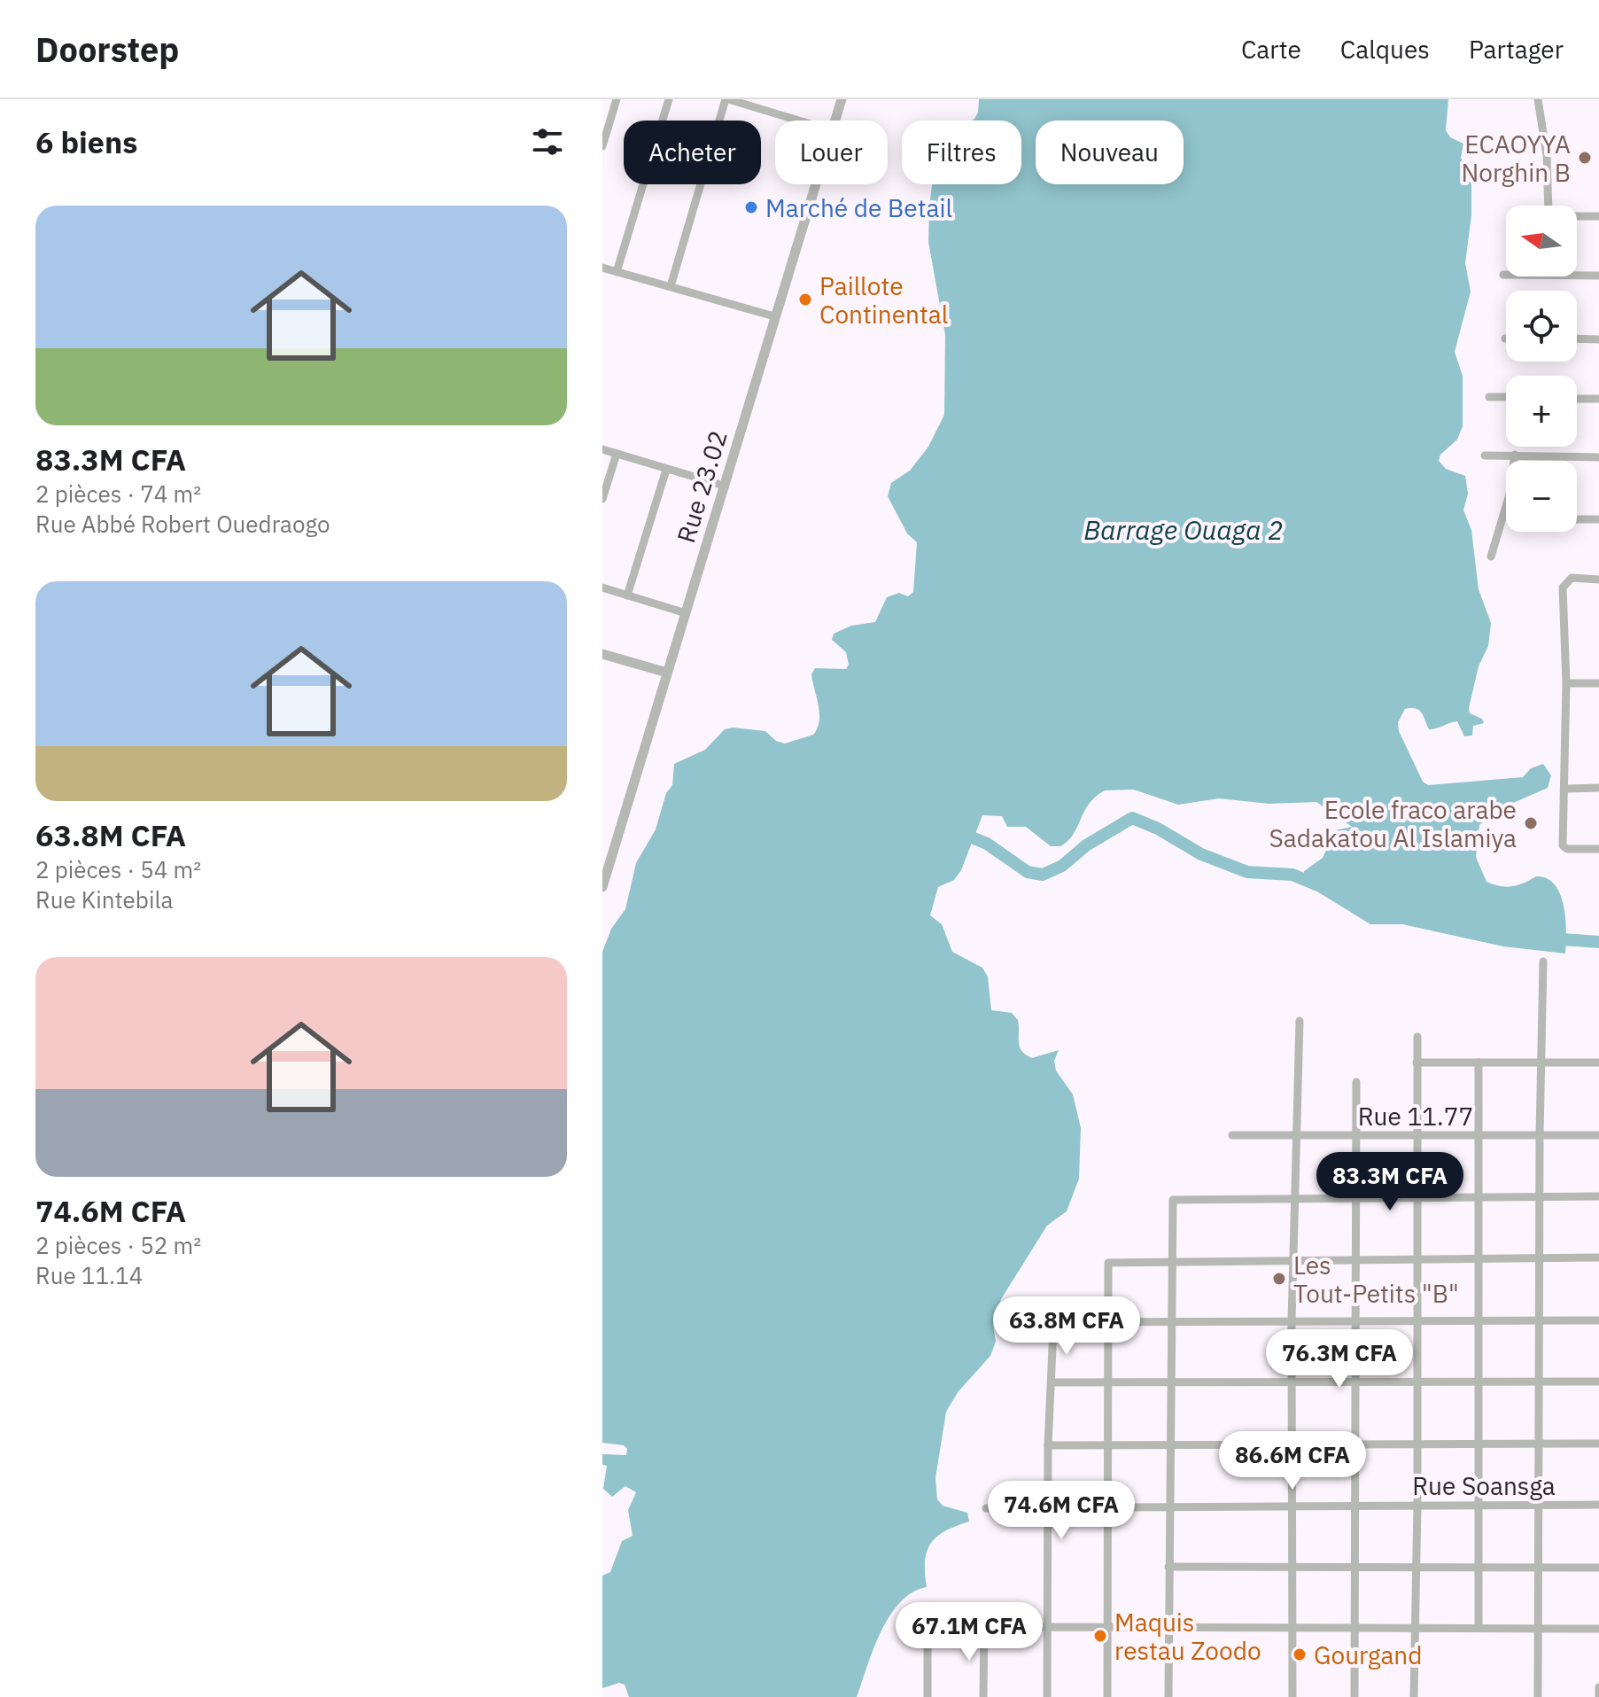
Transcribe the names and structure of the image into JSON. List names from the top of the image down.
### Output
{
  "streets": {
    "street": ["Rue 23.02", "Rue 11.77", "Rue Soansga"]
  },
  "water": ["Barrage Ouaga 2"],
  "places": [
    "ECAOYYA Norghin B",
    "Marché de Betail",
    "Paillote Continental",
    "Ecole fraco arabe Sadakatou Al Islamiya",
    "Les Tout-Petits \"B\"",
    "Maquis restau Zoodo",
    "Gourgand"
  ],
  "north": "left",
  "page": {
    "header": "Doorstep",
    "nav": ["Carte", "Calques", "Partager"],
    "heading": "6 biens",
    "chip": [
      "Acheter",
      "Louer",
      "Filtres",
      "Nouveau"
    ],
    "list": [
      {
        "name": "83.3M CFA",
        "note": "2 pièces · 74 m² · Rue Abbé Robert Ouedraogo"
      },
      {
        "name": "63.8M CFA",
        "note": "2 pièces · 54 m² · Rue Kintebila"
      },
      {
        "name": "74.6M CFA",
        "note": "2 pièces · 52 m² · Rue 11.14"
      }
    ],
    "map_buttons": ["+", "−"],
    "price": [
      "83.3M CFA",
      "63.8M CFA",
      "76.3M CFA",
      "86.6M CFA",
      "74.6M CFA",
      "67.1M CFA"
    ]
  }
}
